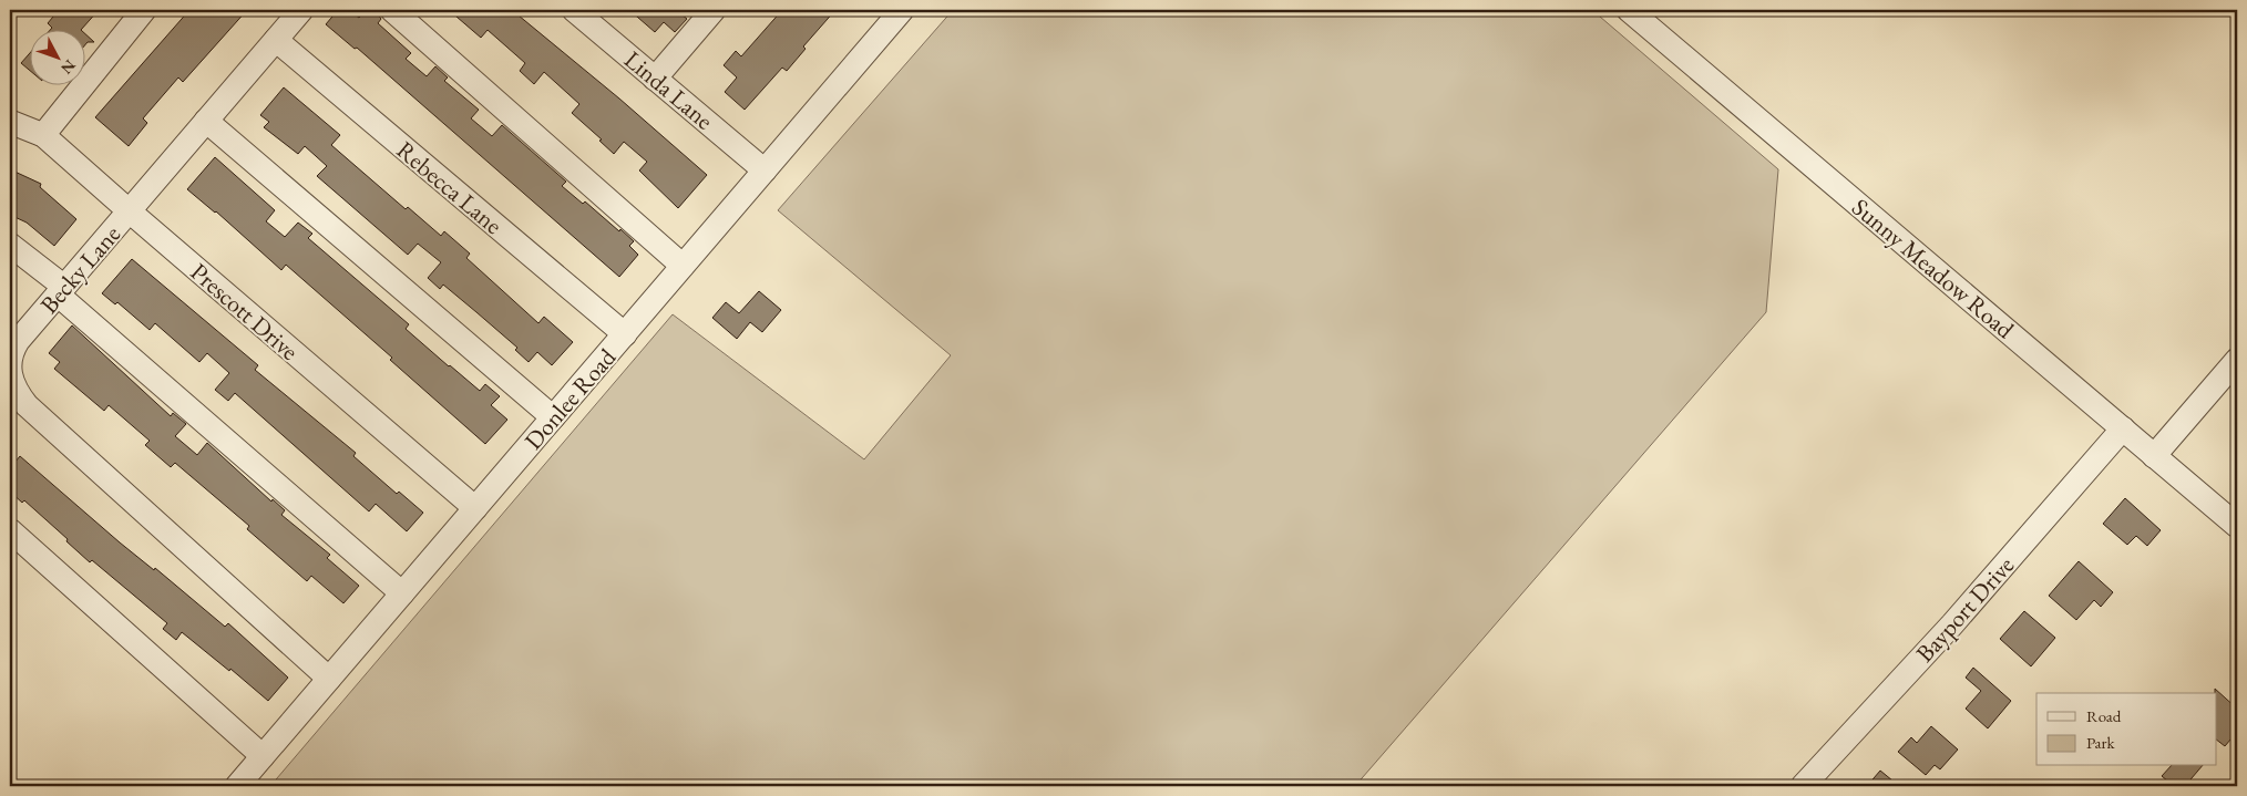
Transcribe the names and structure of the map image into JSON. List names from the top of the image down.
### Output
{
  "streets": {
    "street": [
      "Linda Lane",
      "Rebecca Lane",
      "Sunny Meadow Road",
      "Becky Lane",
      "Prescott Drive",
      "Donlee Road",
      "Bayport Drive"
    ]
  },
  "crossings": [
    ["Linda Lane", "Donlee Road"],
    ["Rebecca Lane", "Becky Lane"],
    ["Rebecca Lane", "Donlee Road"],
    ["Sunny Meadow Road", "Bayport Drive"],
    ["Becky Lane", "Prescott Drive"],
    ["Becky Lane", "Donlee Road"],
    ["Prescott Drive", "Donlee Road"]
  ],
  "legend": ["Road", "Park"],
  "north": "bottom right"
}
